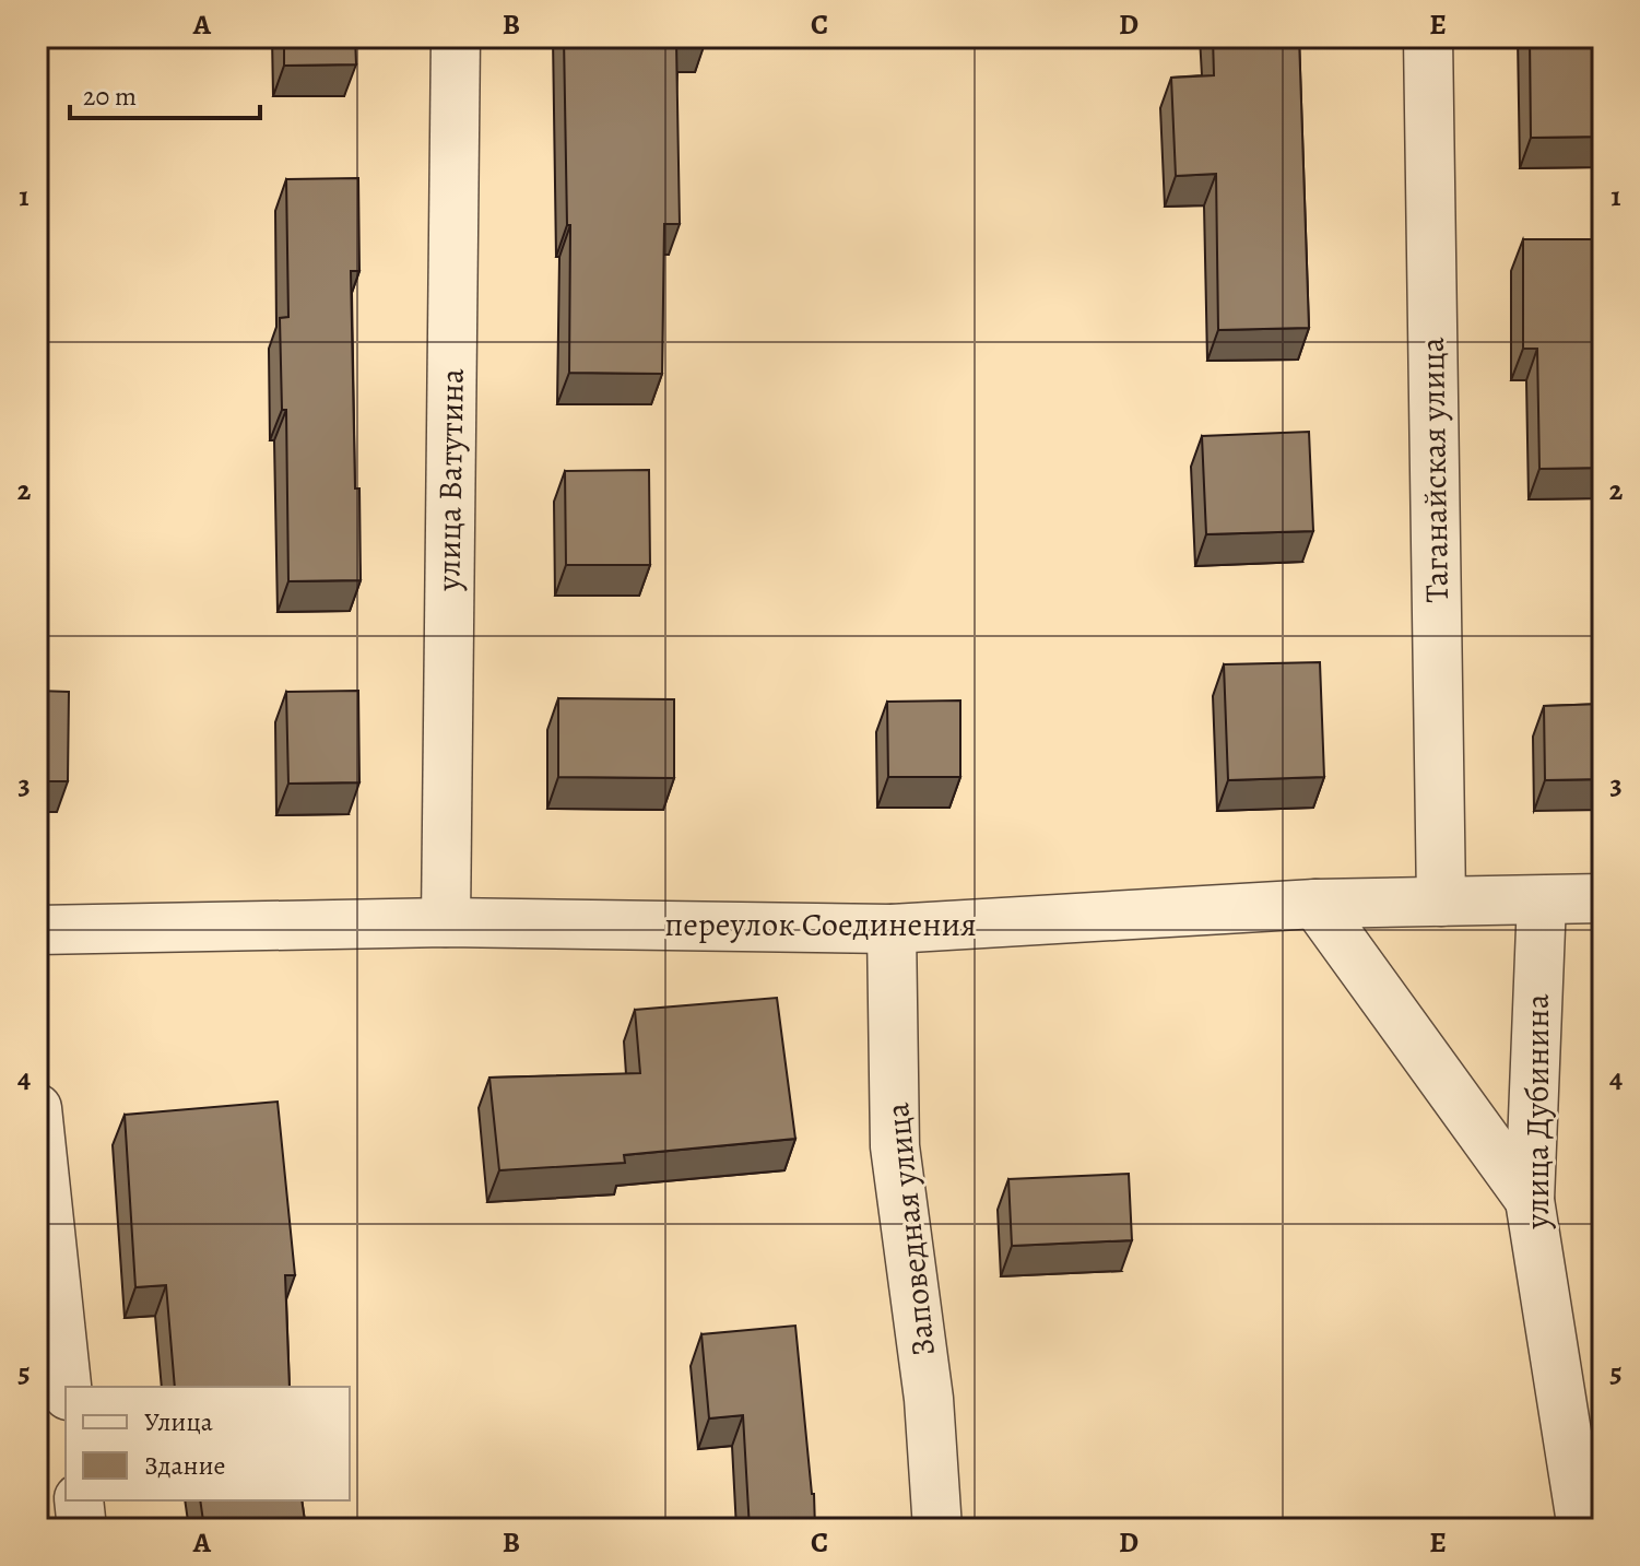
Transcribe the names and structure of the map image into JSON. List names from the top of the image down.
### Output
{
  "streets": {
    "street": [
      "Таганайская улица",
      "улица Ватутина",
      "переулок Соединения",
      "улица Дубинина",
      "Заповедная улица"
    ]
  },
  "crossings": [
    ["Таганайская улица", "переулок Соединения"],
    ["улица Ватутина", "переулок Соединения"],
    ["переулок Соединения", "улица Дубинина"],
    ["переулок Соединения", "Заповедная улица"]
  ],
  "legend": ["Улица", "Здание"],
  "scale_bar": "20 m",
  "grid": {
    "columns": [
      "A",
      "B",
      "C",
      "D",
      "E"
    ],
    "rows": [
      "1",
      "2",
      "3",
      "4",
      "5"
    ]
  }
}
